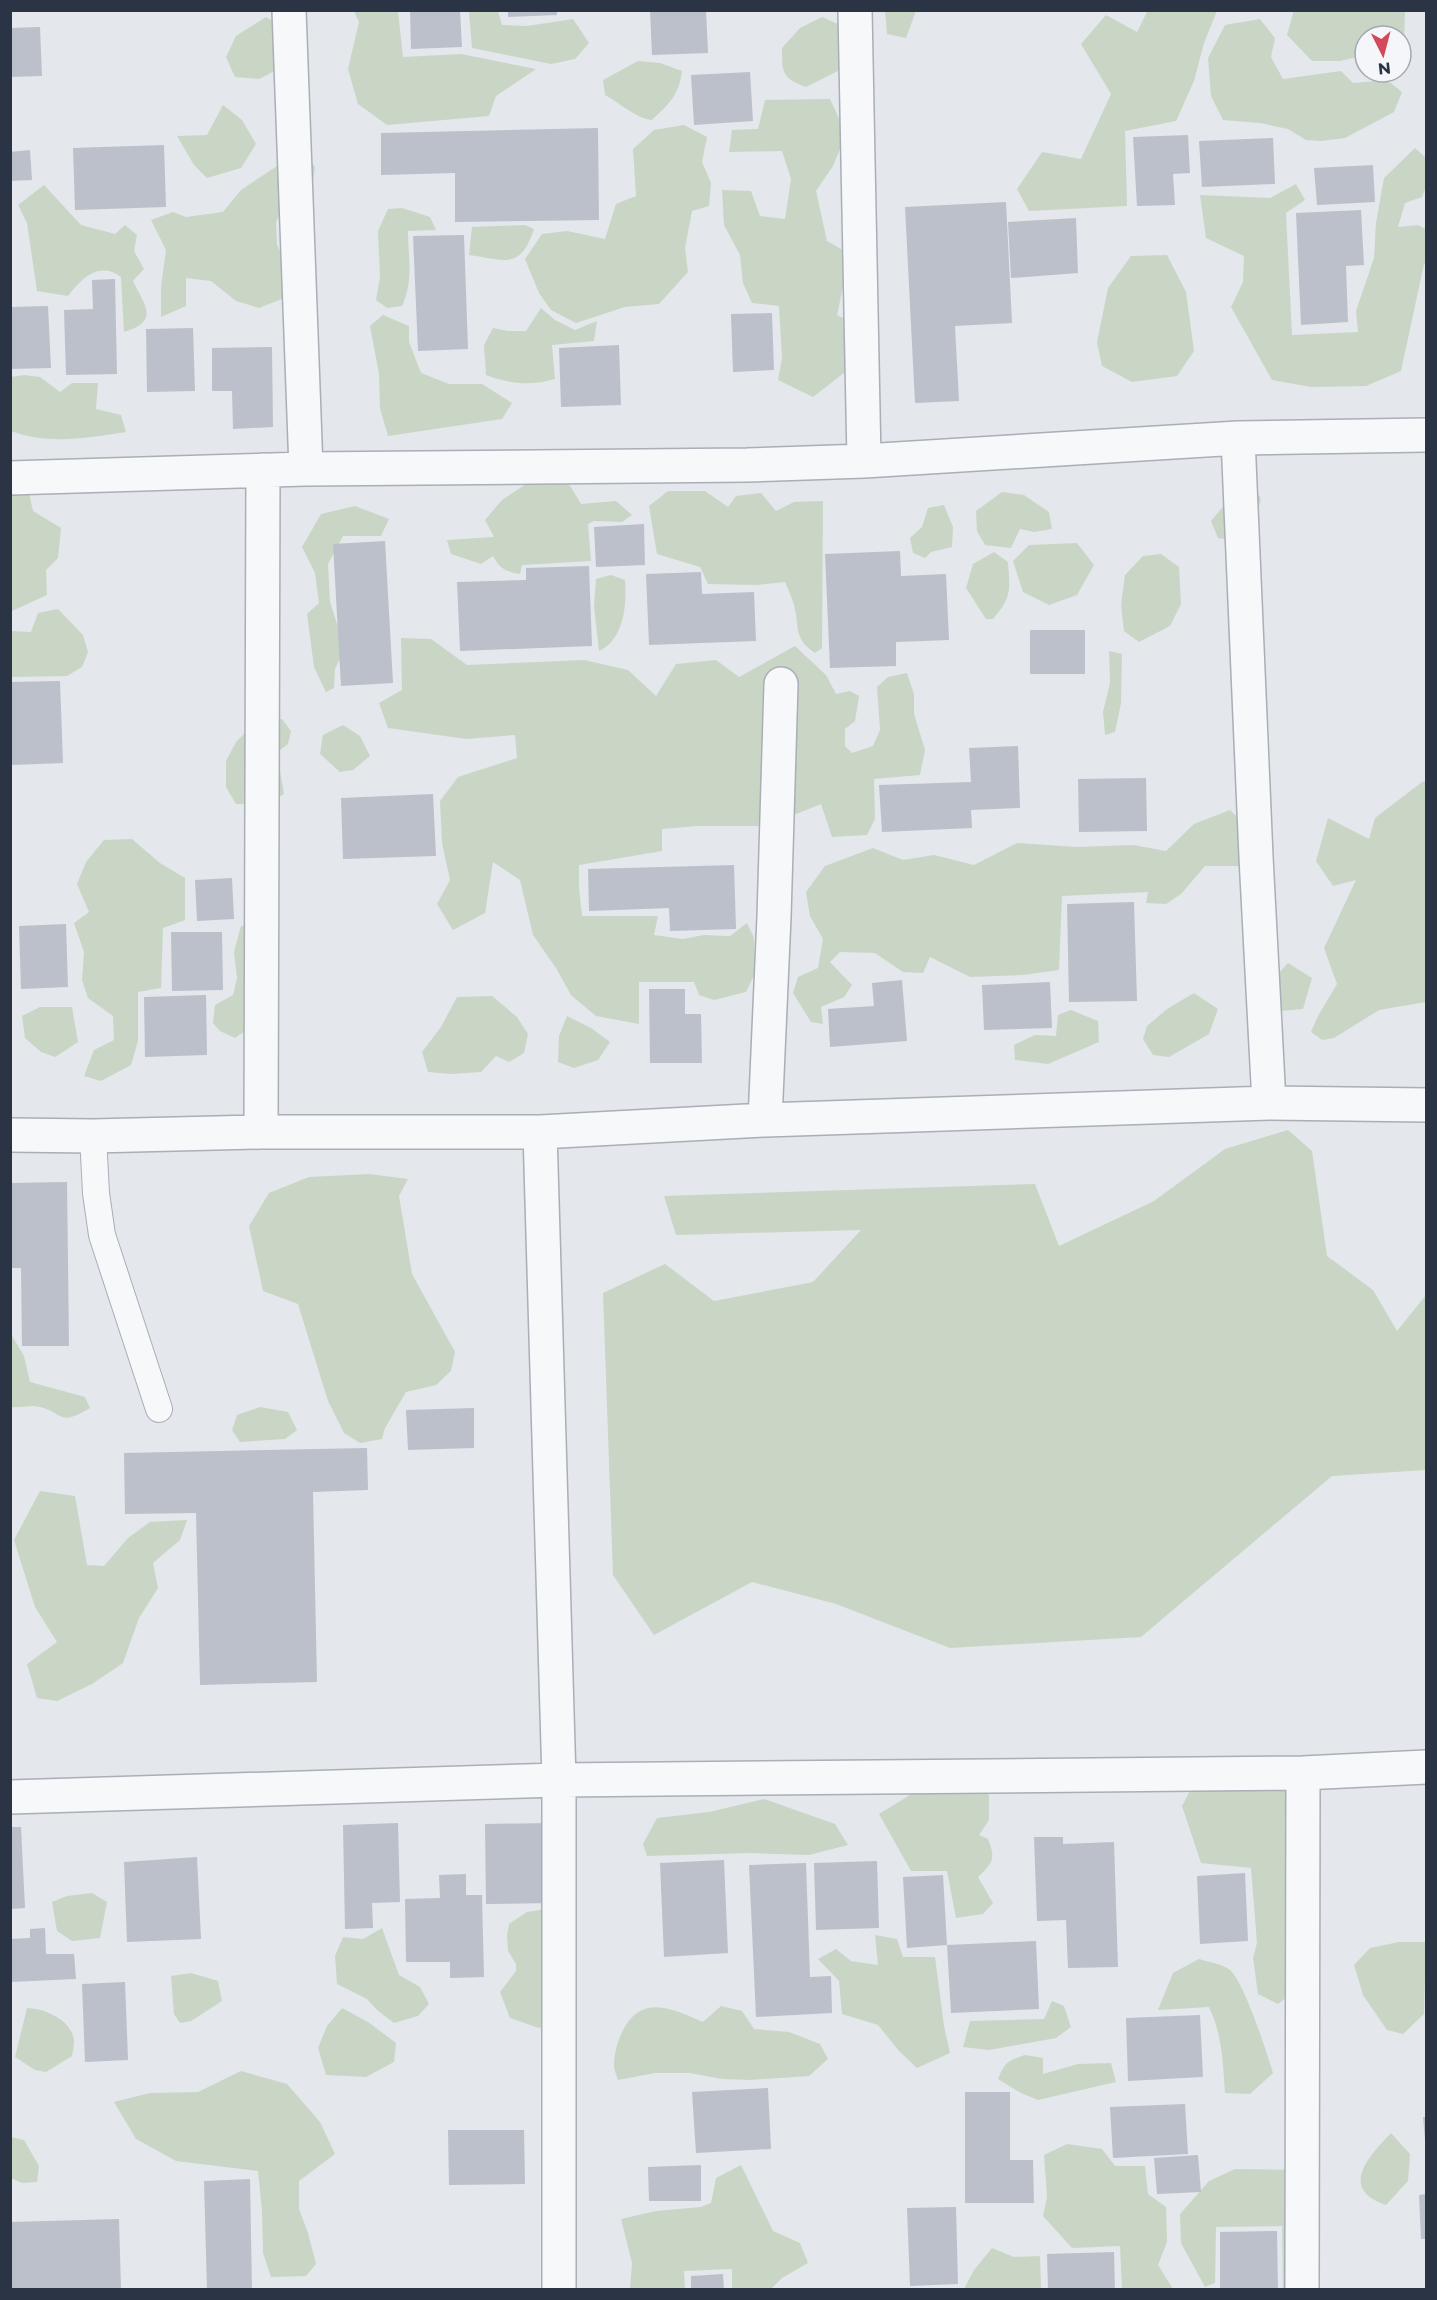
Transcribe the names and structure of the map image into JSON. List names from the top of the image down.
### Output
{
  "north": "bottom"
}
